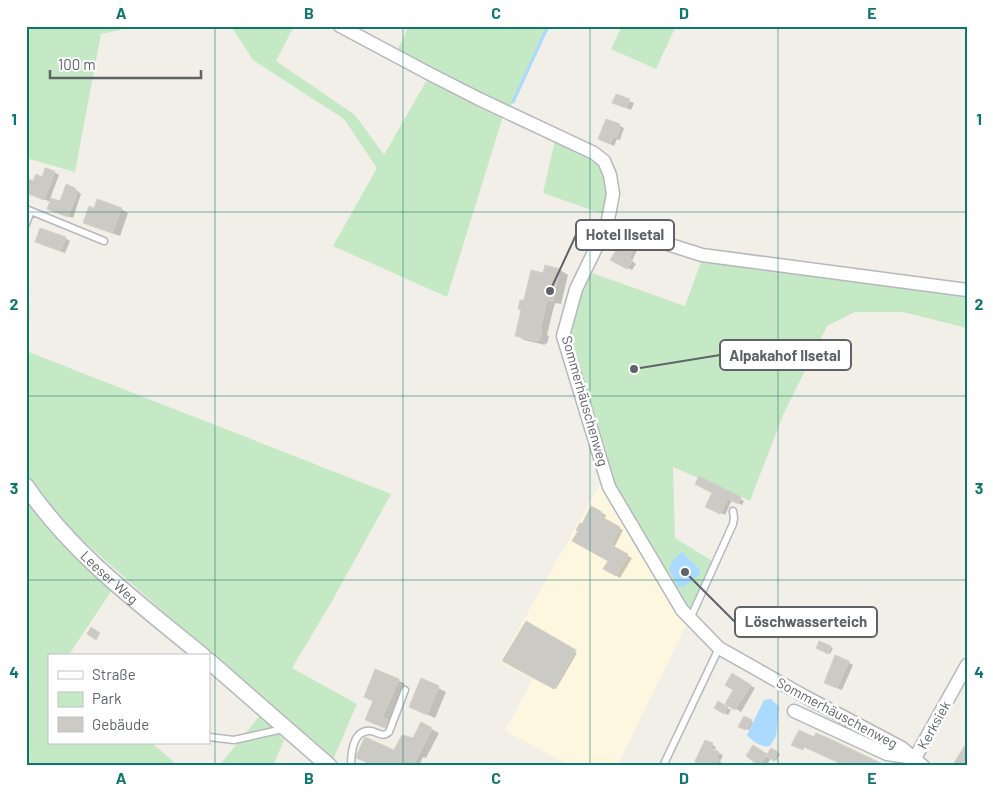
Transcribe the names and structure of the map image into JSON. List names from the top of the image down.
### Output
{
  "streets": {
    "street": ["Sommerhäuschenweg", "Leeser Weg", "Kerksiek"]
  },
  "crossings": [
    ["Sommerhäuschenweg", "Kerksiek"]
  ],
  "places": ["Hotel Ilsetal", "Alpakahof Ilsetal", "Löschwasserteich"],
  "legend": ["Straße", "Park", "Gebäude"],
  "scale_bar": "100 m",
  "grid": {
    "columns": [
      "A",
      "B",
      "C",
      "D",
      "E"
    ],
    "rows": [
      "1",
      "2",
      "3",
      "4"
    ]
  }
}
